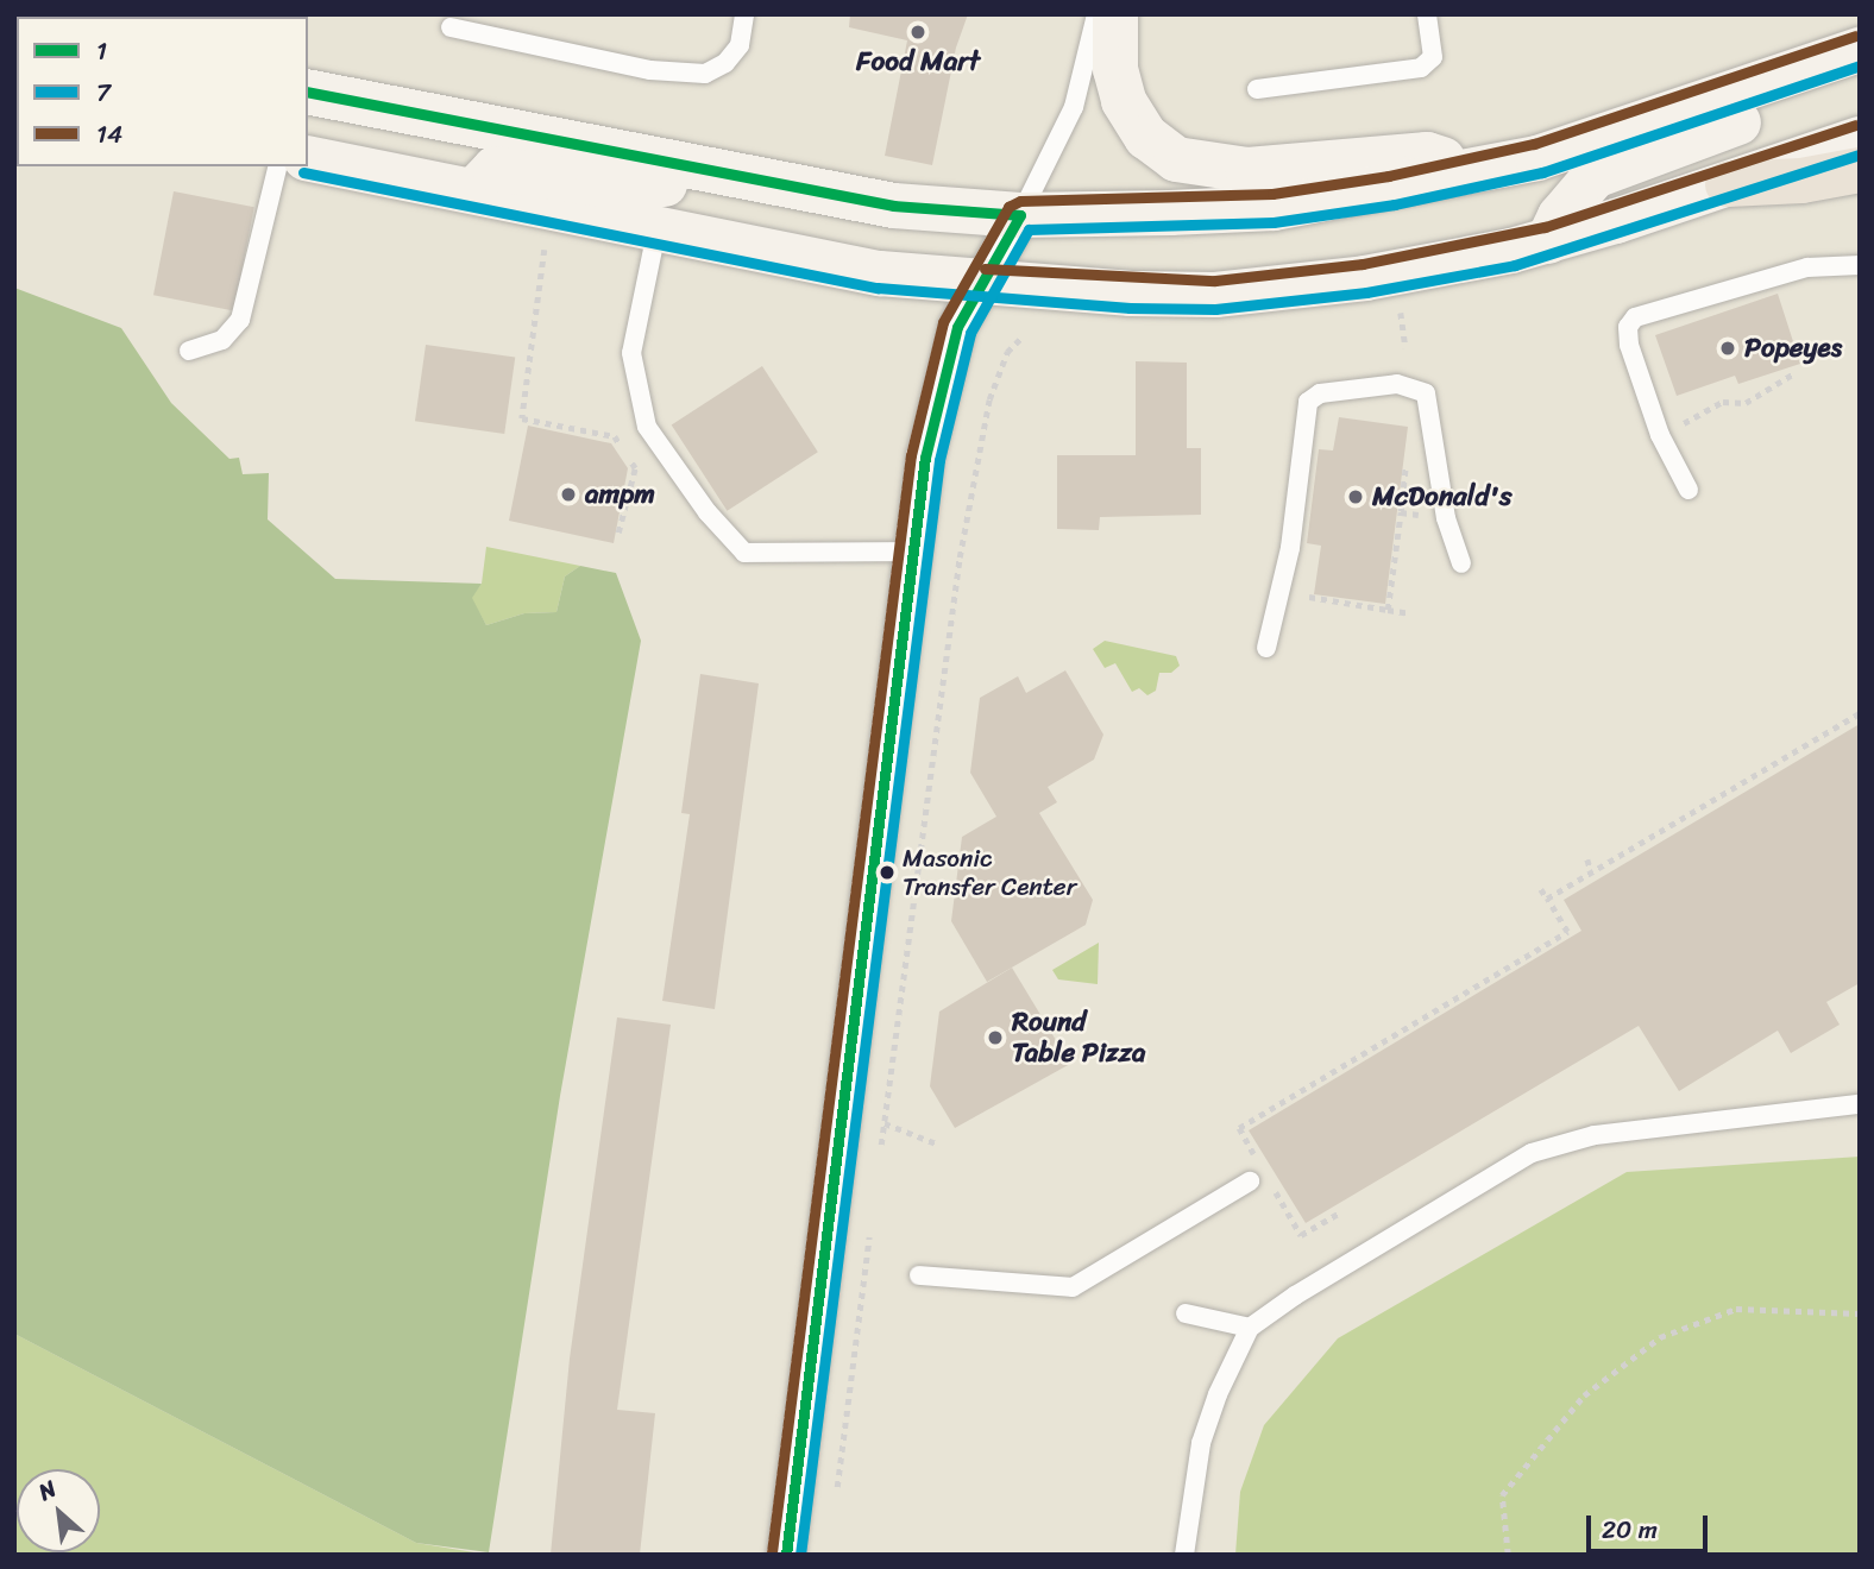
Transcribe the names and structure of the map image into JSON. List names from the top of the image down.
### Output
{
  "places": [
    "Food Mart",
    "Popeyes",
    "ampm",
    "McDonald's",
    "Masonic Transfer Center",
    "Round Table Pizza"
  ],
  "lines": ["transit line 14", "transit line 7", "transit line 1"],
  "legend": ["1", "7", "14"],
  "scale_bar": "20 m",
  "north": "top left"
}
